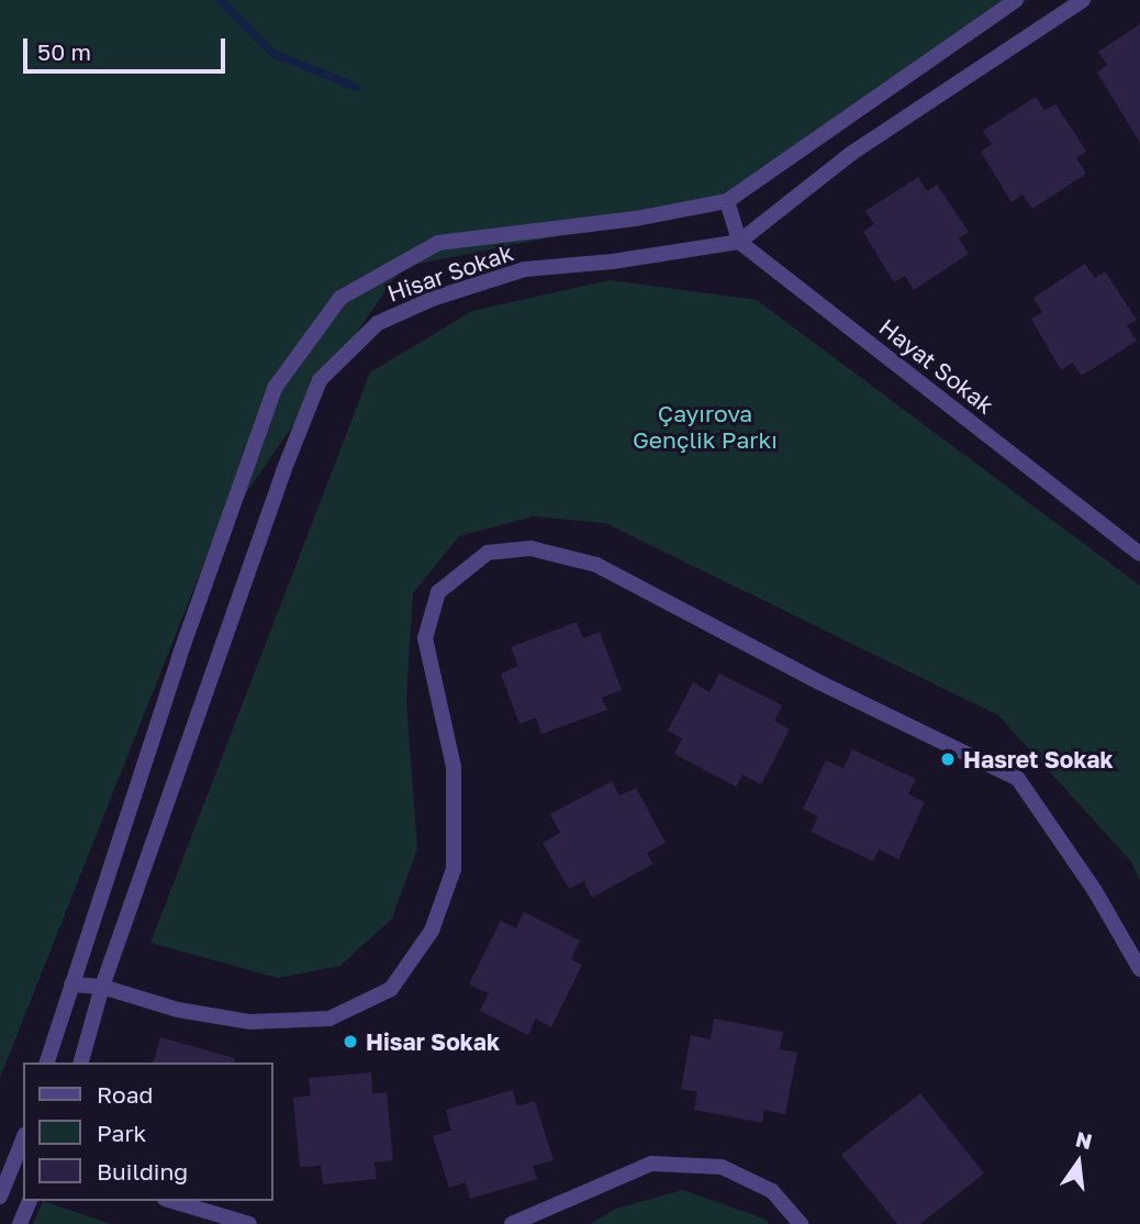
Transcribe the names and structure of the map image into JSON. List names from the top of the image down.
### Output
{
  "streets": {
    "street": ["Hisar Sokak", "Hayat Sokak"]
  },
  "crossings": [
    ["Hisar Sokak", "Hayat Sokak"]
  ],
  "parks": ["Çayırova Gençlik Parkı"],
  "places": ["Hasret Sokak", "Hisar Sokak"],
  "legend": ["Road", "Park", "Building"],
  "scale_bar": "50 m",
  "north": "top"
}
